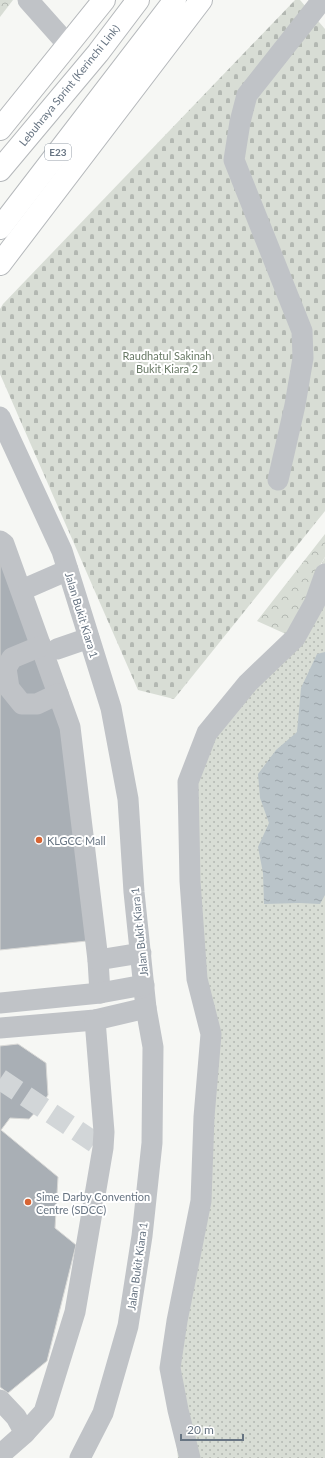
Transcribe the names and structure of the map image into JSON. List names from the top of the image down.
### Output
{
  "streets": {
    "highway": ["Lebuhraya Sprint (Kerinchi Link)", "E23"],
    "street": ["Jalan Bukit Kiara 1"]
  },
  "parks": ["Raudhatul Sakinah Bukit Kiara 2"],
  "places": ["KLGCC Mall", "Sime Darby Convention Centre (SDCC)"],
  "scale_bar": "20 m"
}
